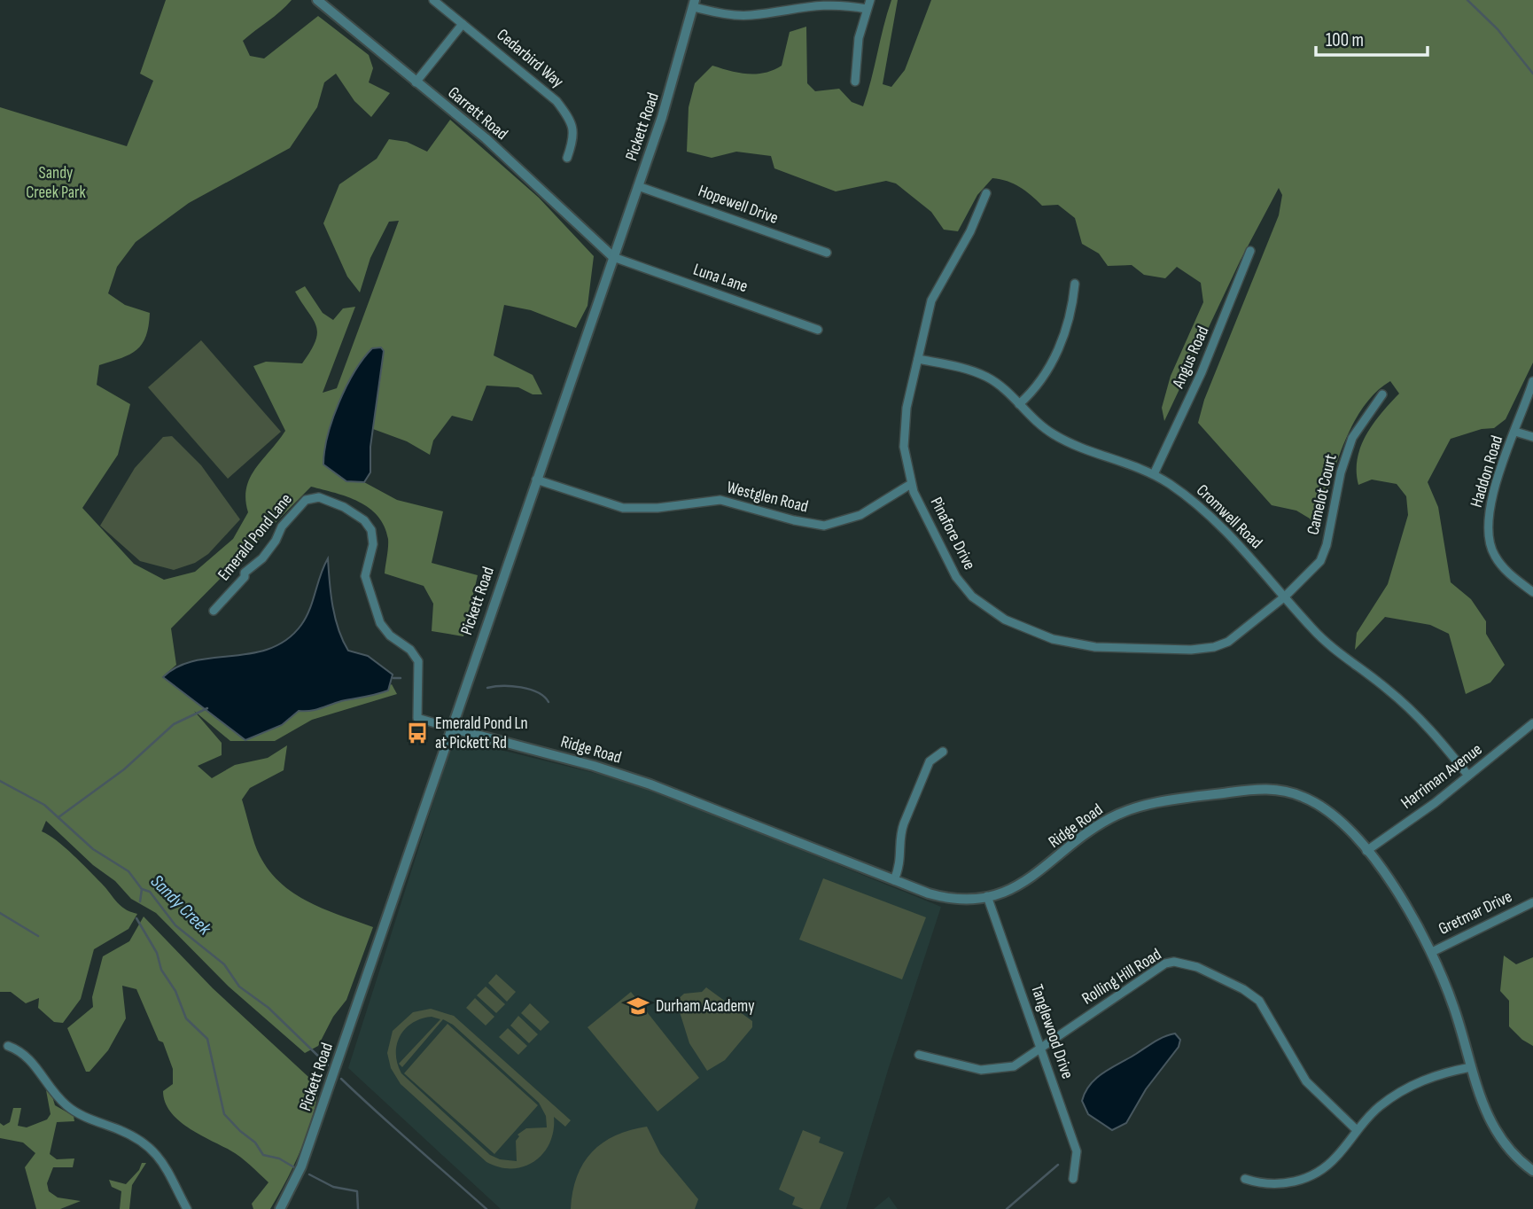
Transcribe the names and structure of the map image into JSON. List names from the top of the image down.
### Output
{
  "streets": {
    "street": [
      "Cedarbird Way",
      "Garrett Road",
      "Pickett Road",
      "Hopewell Drive",
      "Luna Lane",
      "Angus Road",
      "Haddon Road",
      "Camelot Court",
      "Westglen Road",
      "Cromwell Road",
      "Pinafore Drive",
      "Emerald Pond Lane",
      "Ridge Road",
      "Harriman Avenue",
      "Gretmar Drive",
      "Rolling Hill Road",
      "Tanglewood Drive"
    ]
  },
  "crossings": [
    ["Garrett Road", "Pickett Road"],
    ["Garrett Road", "Luna Lane"],
    ["Pickett Road", "Hopewell Drive"],
    ["Pickett Road", "Luna Lane"],
    ["Pickett Road", "Westglen Road"],
    ["Pickett Road", "Emerald Pond Lane"],
    ["Pickett Road", "Ridge Road"],
    ["Angus Road", "Cromwell Road"],
    ["Camelot Court", "Cromwell Road"],
    ["Camelot Court", "Pinafore Drive"],
    ["Westglen Road", "Pinafore Drive"],
    ["Cromwell Road", "Pinafore Drive"],
    ["Cromwell Road", "Harriman Avenue"],
    ["Emerald Pond Lane", "Ridge Road"],
    ["Ridge Road", "Harriman Avenue"],
    ["Ridge Road", "Gretmar Drive"],
    ["Ridge Road", "Tanglewood Drive"],
    ["Rolling Hill Road", "Tanglewood Drive"]
  ],
  "water": ["Sandy Creek"],
  "parks": ["Sandy Creek Park"],
  "places": {
    "bus stop": ["Emerald Pond Ln at Pickett Rd"],
    "school or university": ["Durham Academy"]
  },
  "scale_bar": "100 m"
}
